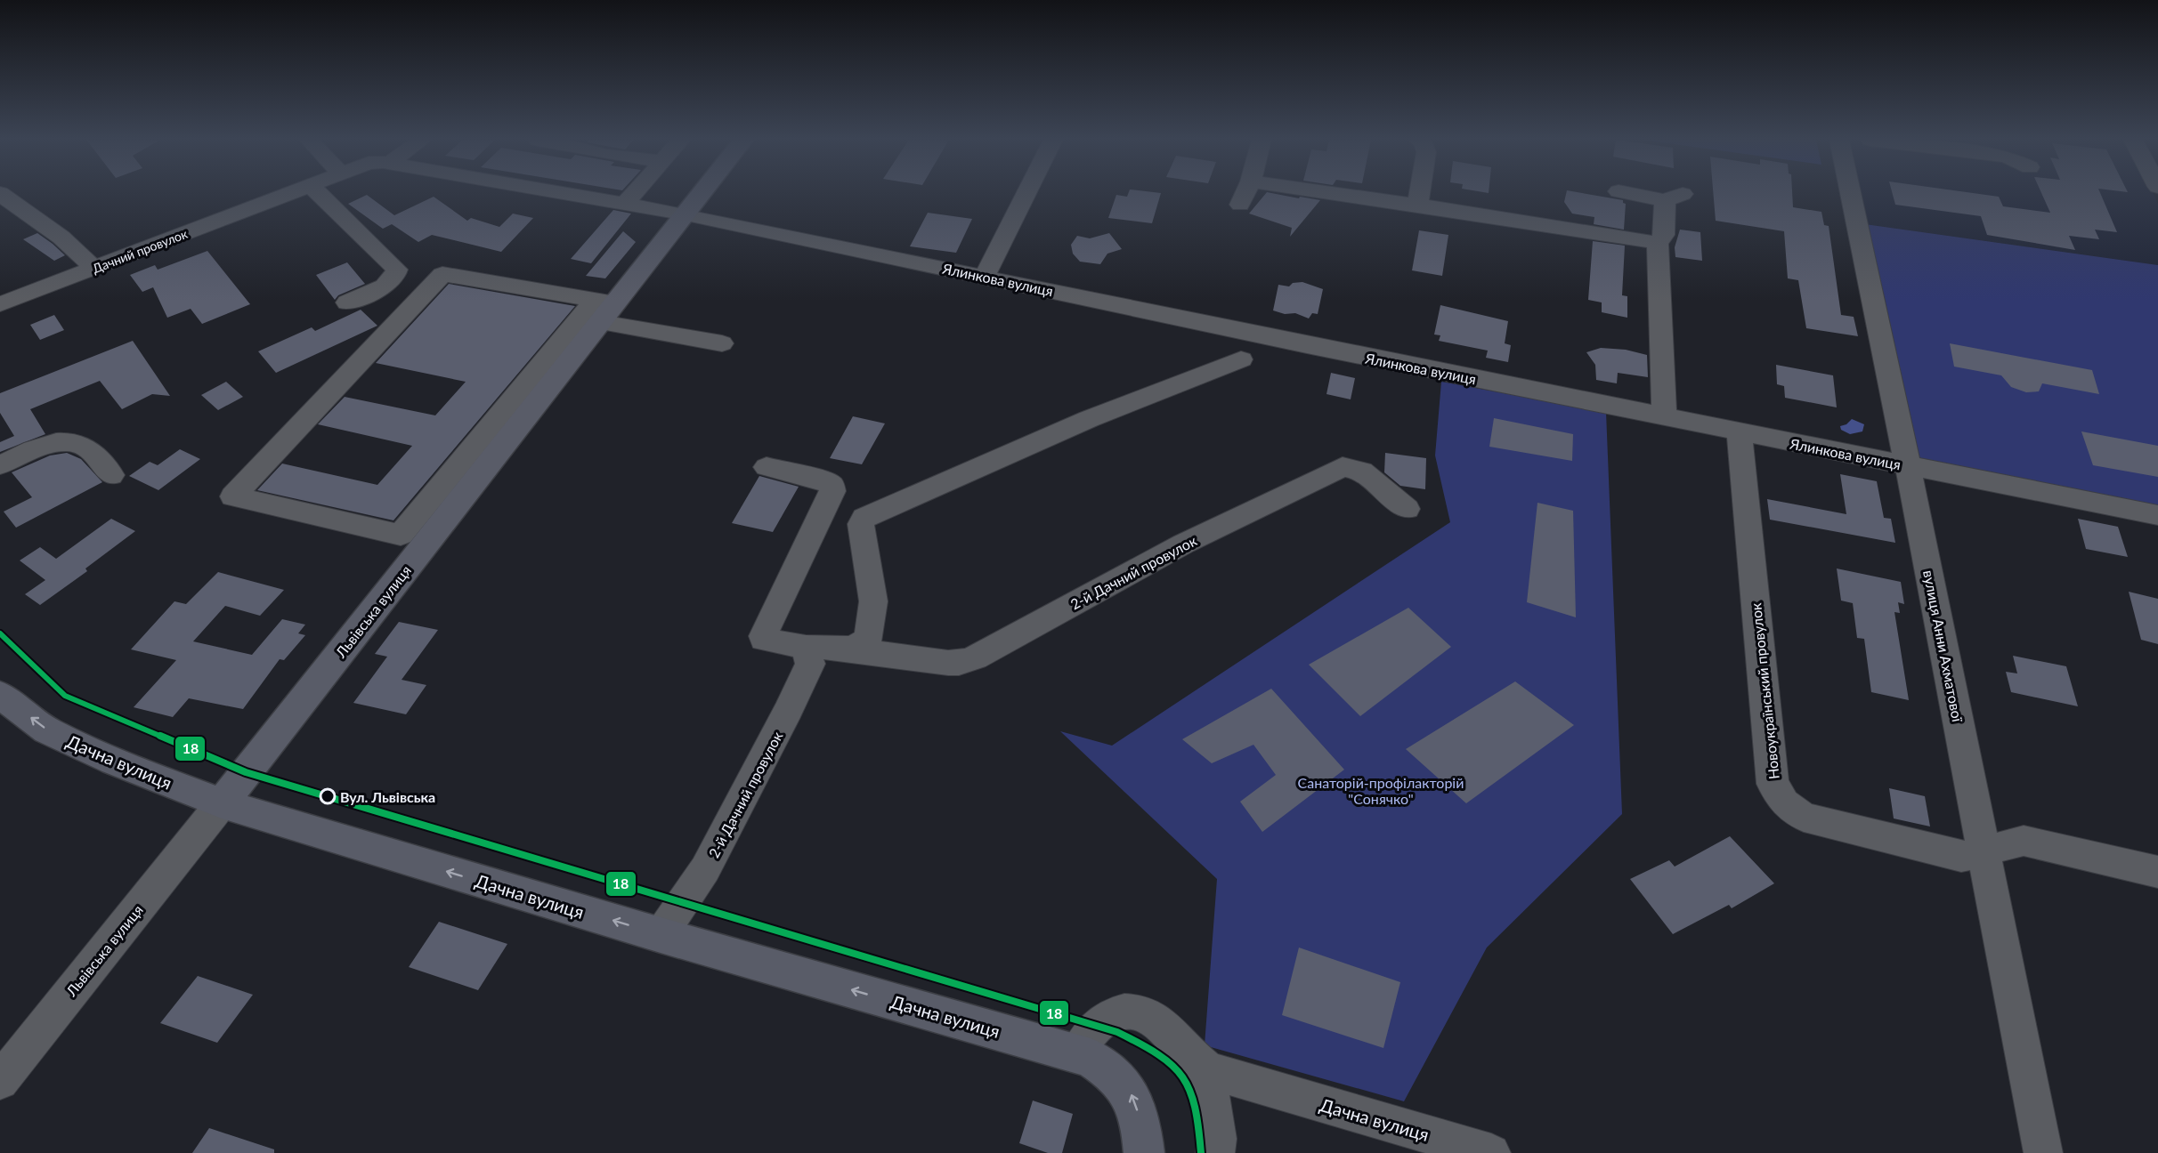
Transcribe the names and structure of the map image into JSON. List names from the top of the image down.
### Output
{
  "streets": {
    "main road": ["Львівська вулиця", "Дачна вулиця"],
    "street": [
      "Дачний провулок",
      "Ялинкова вулиця",
      "2-й Дачний провулок",
      "вулиця Анни Ахматової",
      "Новоукраїнський провулок"
    ]
  },
  "crossings": [
    ["Дачний провулок", "Ялинкова вулиця"],
    ["Дачний провулок", "Львівська вулиця"],
    ["Ялинкова вулиця", "Львівська вулиця"],
    ["Ялинкова вулиця", "вулиця Анни Ахматової"],
    ["Ялинкова вулиця", "Новоукраїнський провулок"],
    ["2-й Дачний провулок", "Дачна вулиця"],
    ["Львівська вулиця", "Дачна вулиця"],
    ["вулиця Анни Ахматової", "Новоукраїнський провулок"]
  ],
  "one_way": ["Дачна вулиця"],
  "parks": ["Санаторій-профілакторій \"Сонячко\""],
  "places": ["Вул. Львівська"],
  "lines": ["transit line 18"]
}
